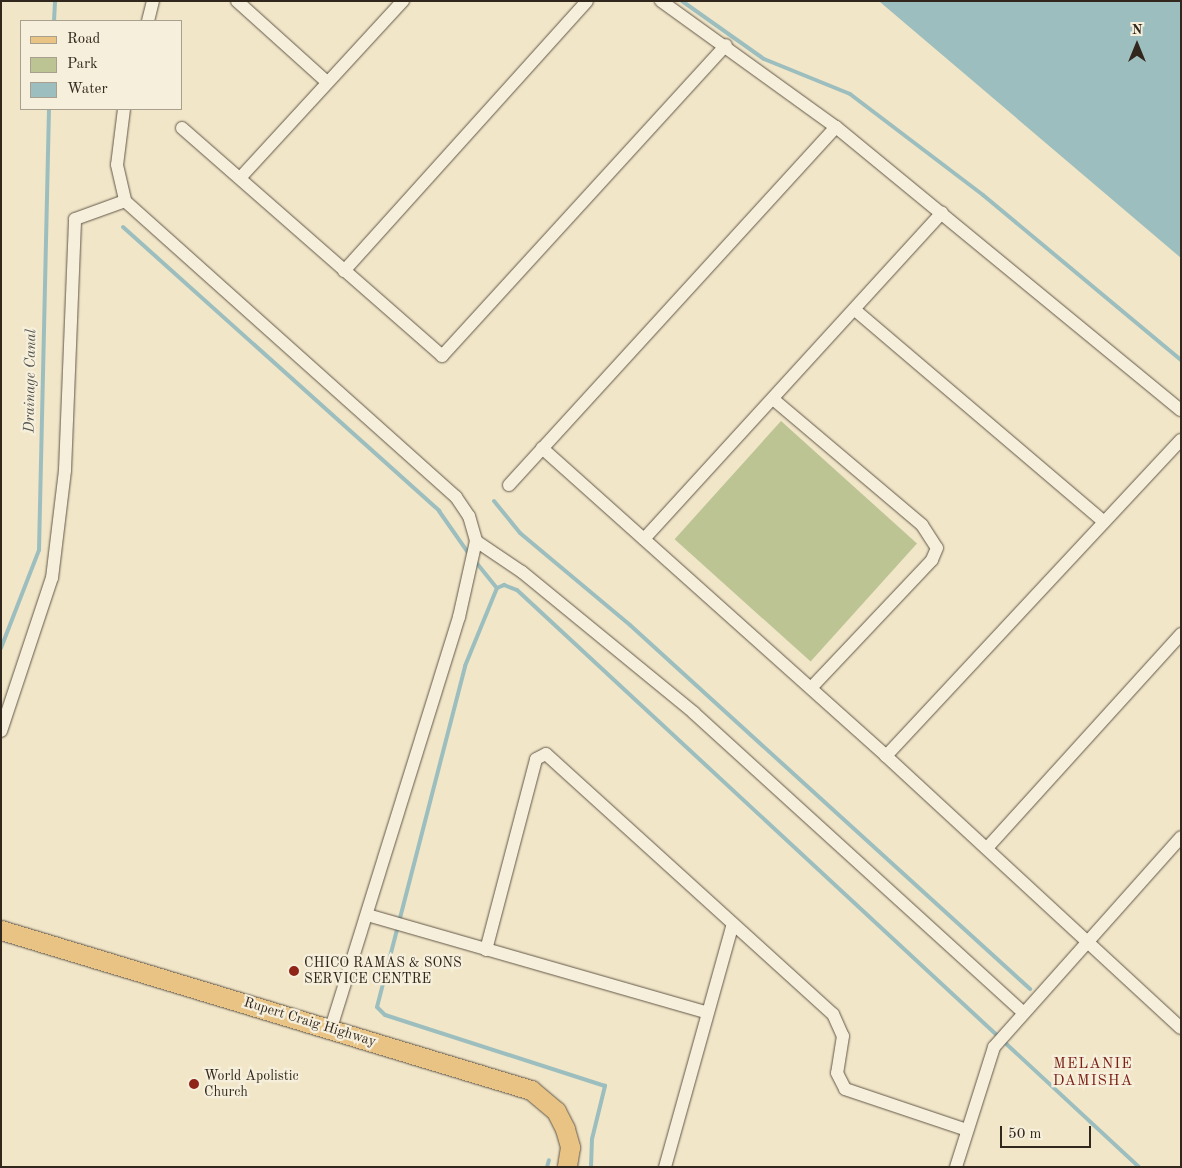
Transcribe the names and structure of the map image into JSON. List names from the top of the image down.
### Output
{
  "streets": {
    "main road": ["Rupert Craig Highway"]
  },
  "districts": ["MELANIE DAMISHA"],
  "water": ["Drainage Canal"],
  "places": ["CHICO RAMAS & SONS SERVICE CENTRE", "World Apolistic Church"],
  "legend": ["Road", "Park", "Water"],
  "scale_bar": "50 m",
  "north": "top"
}
